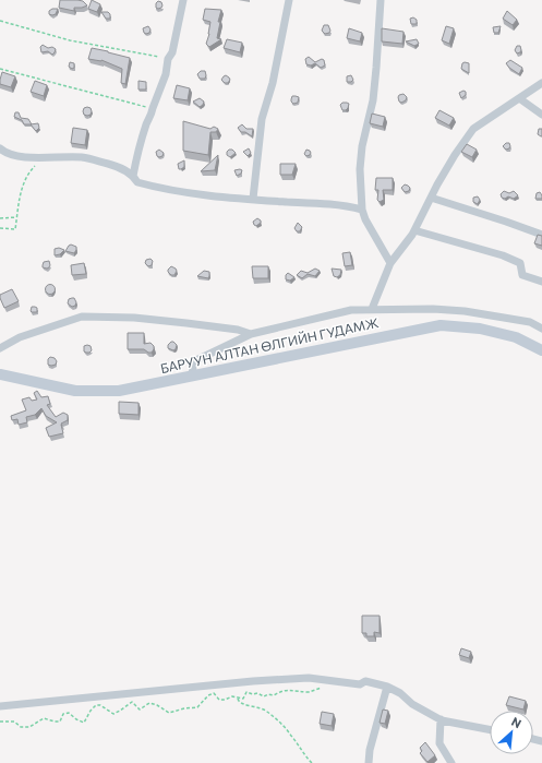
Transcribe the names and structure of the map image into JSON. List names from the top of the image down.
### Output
{
  "streets": {
    "main road": ["БАРУУН АЛТАН ӨЛГИЙН ГУДАМЖ"]
  },
  "north": "top right"
}
